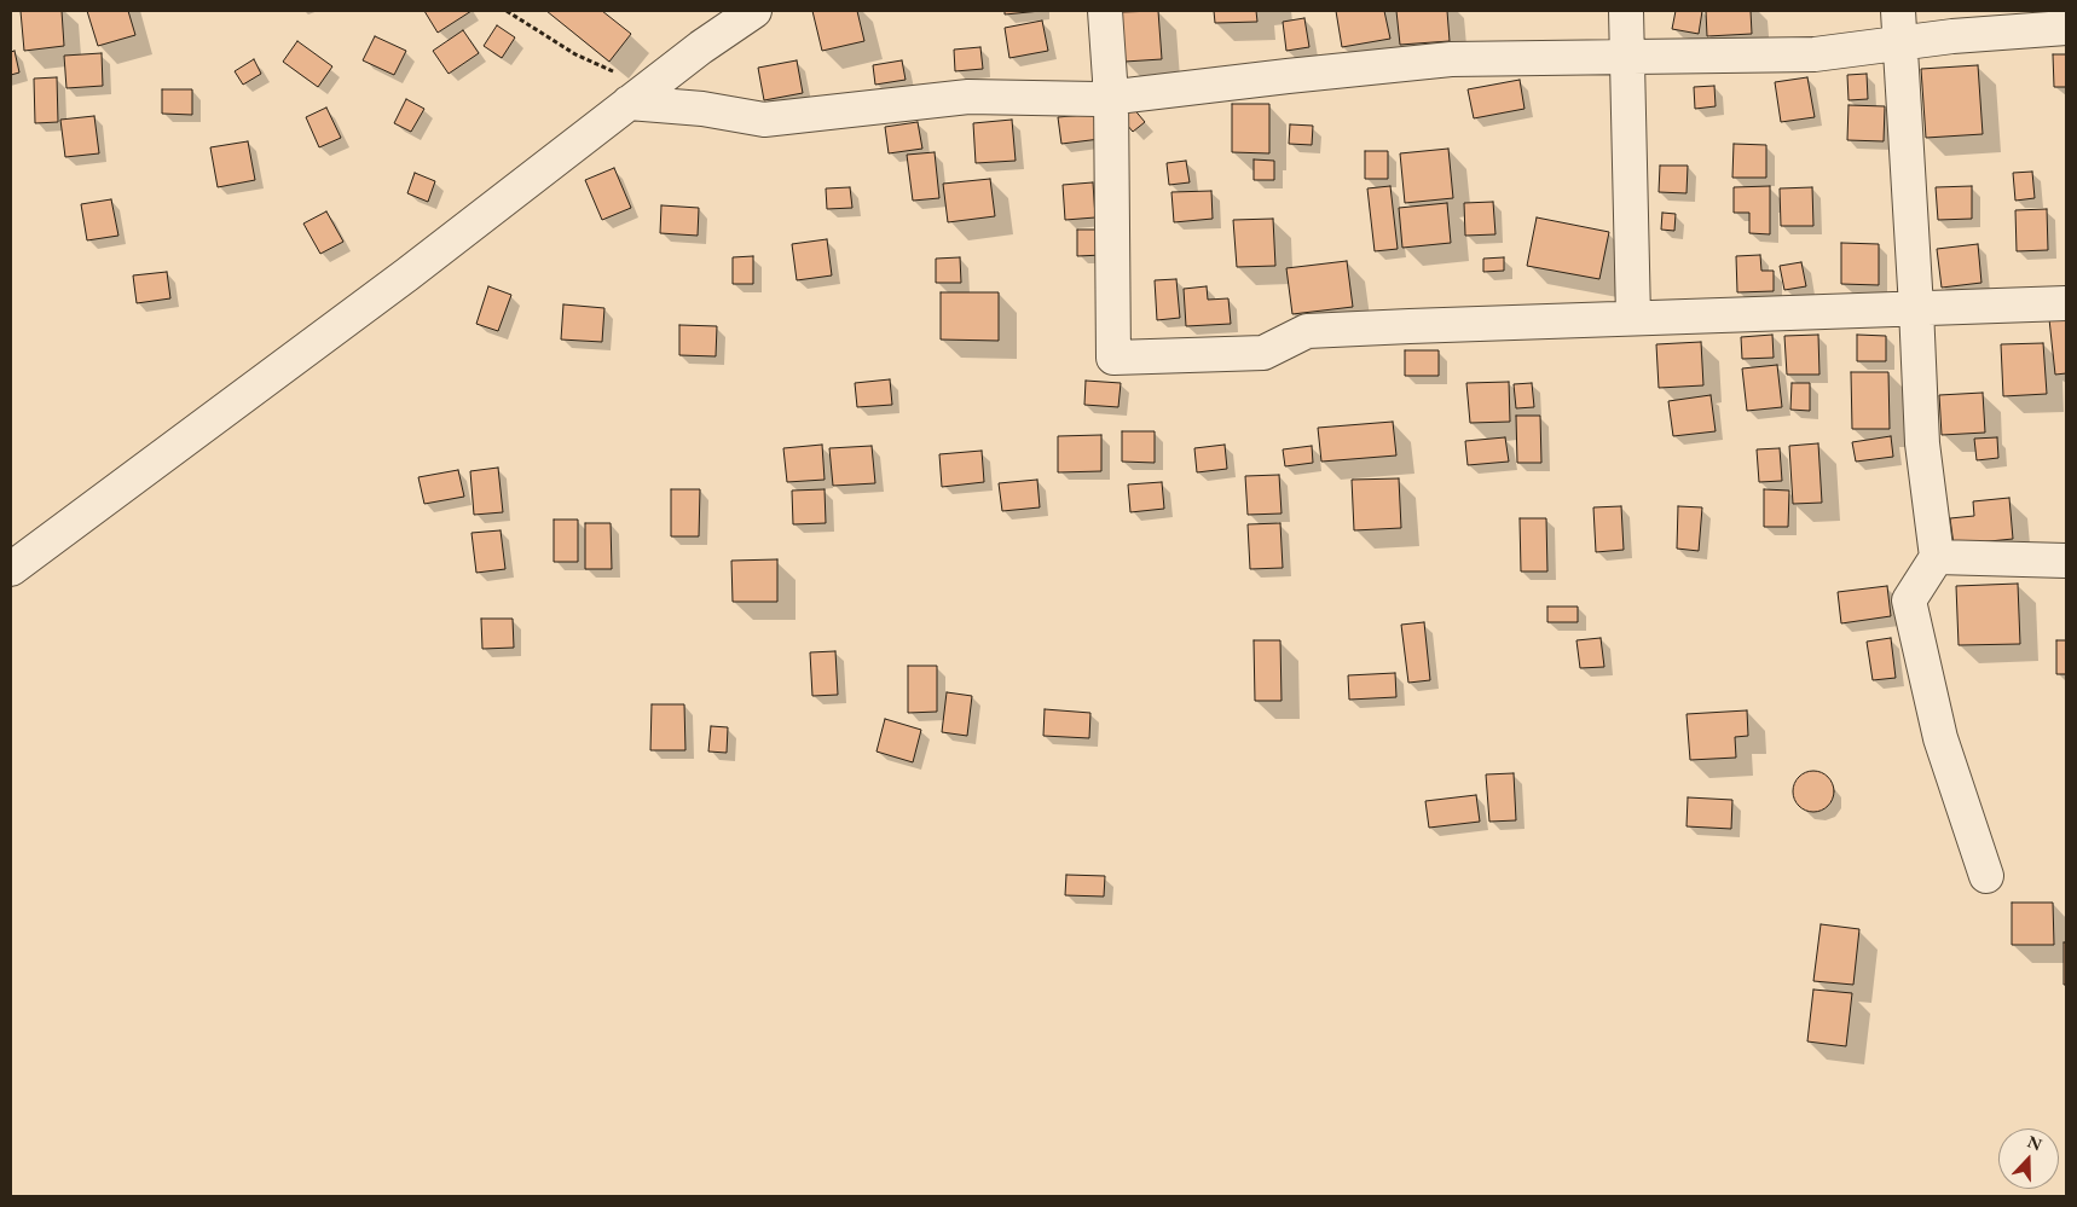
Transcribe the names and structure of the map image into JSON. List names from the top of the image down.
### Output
{
  "north": "top"
}
